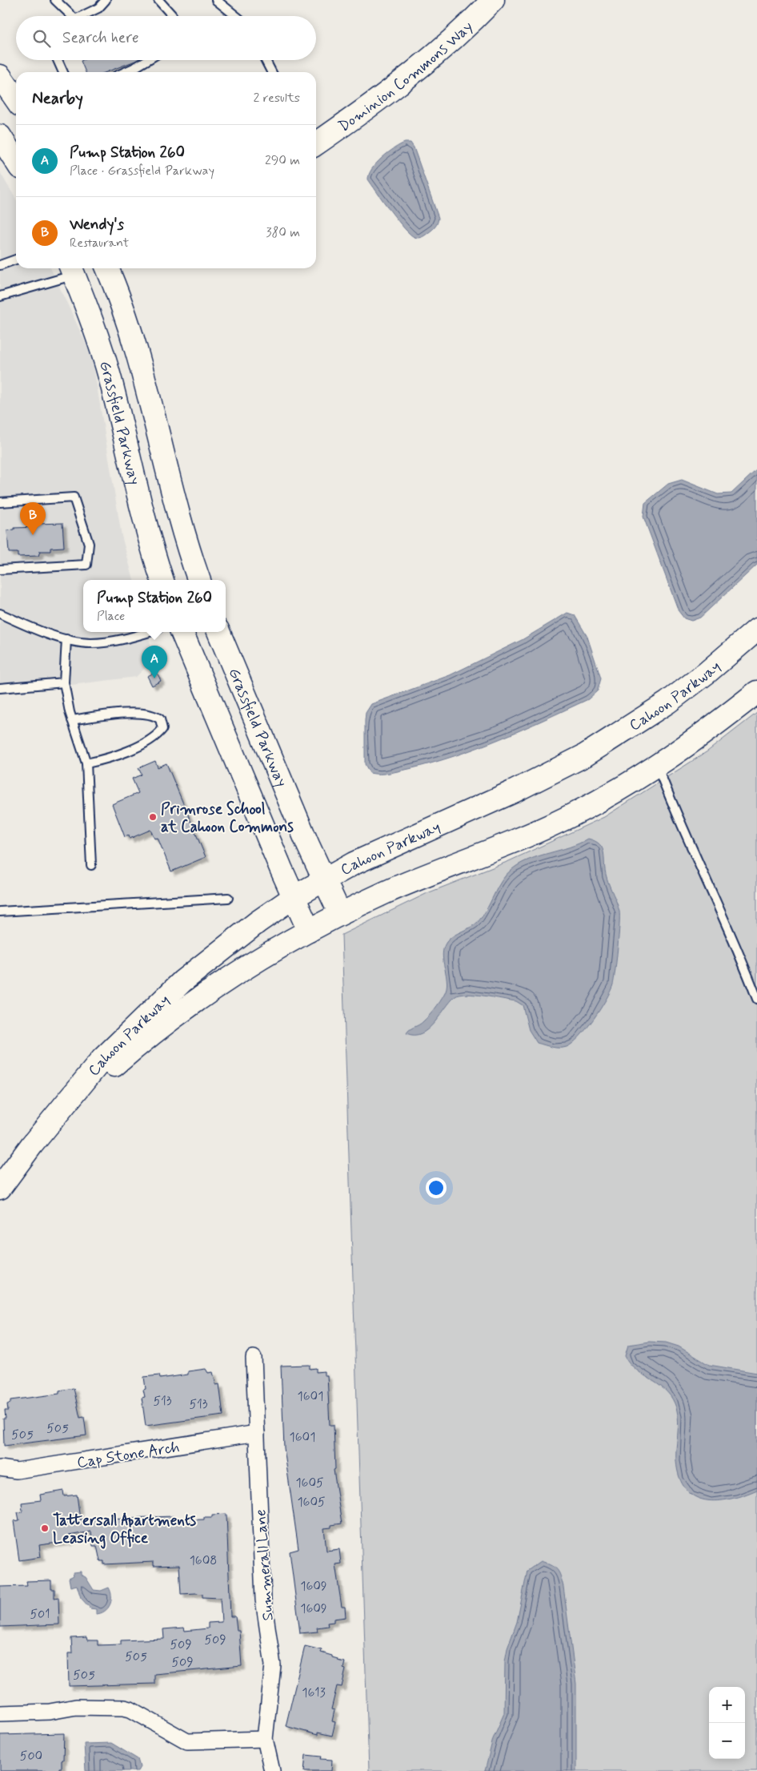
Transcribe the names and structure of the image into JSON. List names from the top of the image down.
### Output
{
  "streets": {
    "street": [
      "Dominion Commons Way",
      "Grassfield Parkway",
      "Cahoon Parkway",
      "Cap Stone Arch",
      "Summerall Lane"
    ]
  },
  "crossings": [
    ["Grassfield Parkway", "Cahoon Parkway"],
    ["Cap Stone Arch", "Summerall Lane"]
  ],
  "places": ["Primrose School at Cahoon Commons", "Tattersall Apartments Leasing Office"],
  "house_numbers": [
    "1601",
    "513",
    "513",
    "505",
    "505",
    "1601",
    "1605",
    "1605",
    "1608",
    "1609",
    "1609",
    "501",
    "509",
    "509",
    "505",
    "509",
    "505",
    "1613",
    "500"
  ],
  "page": {
    "search": "Search here",
    "heading": ["Nearby", "2 results"],
    "list": [
      {
        "mark": "A",
        "name": "Pump Station 260",
        "note": "Place · Grassfield Parkway",
        "value": "290 m"
      },
      {
        "mark": "B",
        "name": "Wendy's",
        "note": "Restaurant",
        "value": "380 m"
      }
    ],
    "pins": ["B", "A"],
    "popup": ["Pump Station 260", "Place"],
    "map_buttons": ["+", "−"]
  }
}
